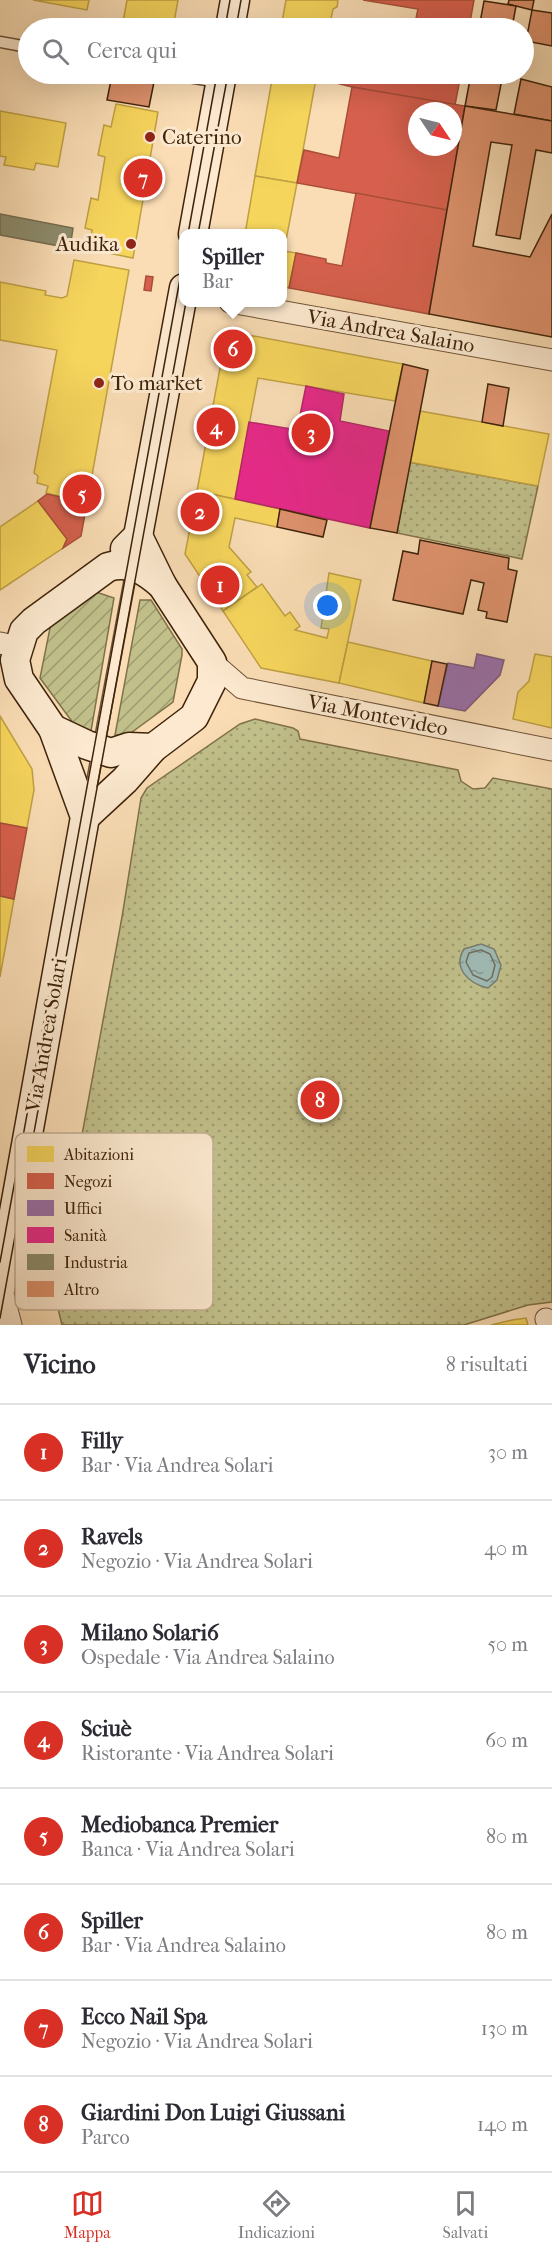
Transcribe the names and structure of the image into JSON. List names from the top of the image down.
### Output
{
  "streets": {
    "street": ["Via Andrea Salaino", "Via Montevideo", "Via Andrea Solari"]
  },
  "places": ["Caterino", "Audika", "To market"],
  "legend": [
    "Abitazioni",
    "Negozi",
    "Uffici",
    "Sanità",
    "Industria",
    "Altro"
  ],
  "north": "bottom right",
  "page": {
    "search": "Cerca qui",
    "pins": [
      "7",
      "6",
      "4",
      "3",
      "5",
      "2",
      "1",
      "8"
    ],
    "popup": ["Spiller", "Bar"],
    "heading": ["Vicino", "8 risultati"],
    "list": [
      {
        "mark": "1",
        "name": "Filly",
        "note": "Bar · Via Andrea Solari",
        "value": "30 m"
      },
      {
        "mark": "2",
        "name": "Ravels",
        "note": "Negozio · Via Andrea Solari",
        "value": "40 m"
      },
      {
        "mark": "3",
        "name": "Milano Solari6",
        "note": "Ospedale · Via Andrea Salaino",
        "value": "50 m"
      },
      {
        "mark": "4",
        "name": "Sciuè",
        "note": "Ristorante · Via Andrea Solari",
        "value": "60 m"
      },
      {
        "mark": "5",
        "name": "Mediobanca Premier",
        "note": "Banca · Via Andrea Solari",
        "value": "80 m"
      },
      {
        "mark": "6",
        "name": "Spiller",
        "note": "Bar · Via Andrea Salaino",
        "value": "80 m"
      },
      {
        "mark": "7",
        "name": "Ecco Nail Spa",
        "note": "Negozio · Via Andrea Solari",
        "value": "130 m"
      },
      {
        "mark": "8",
        "name": "Giardini Don Luigi Giussani",
        "note": "Parco",
        "value": "140 m"
      }
    ],
    "nav": ["Mappa", "Indicazioni", "Salvati"]
  }
}
